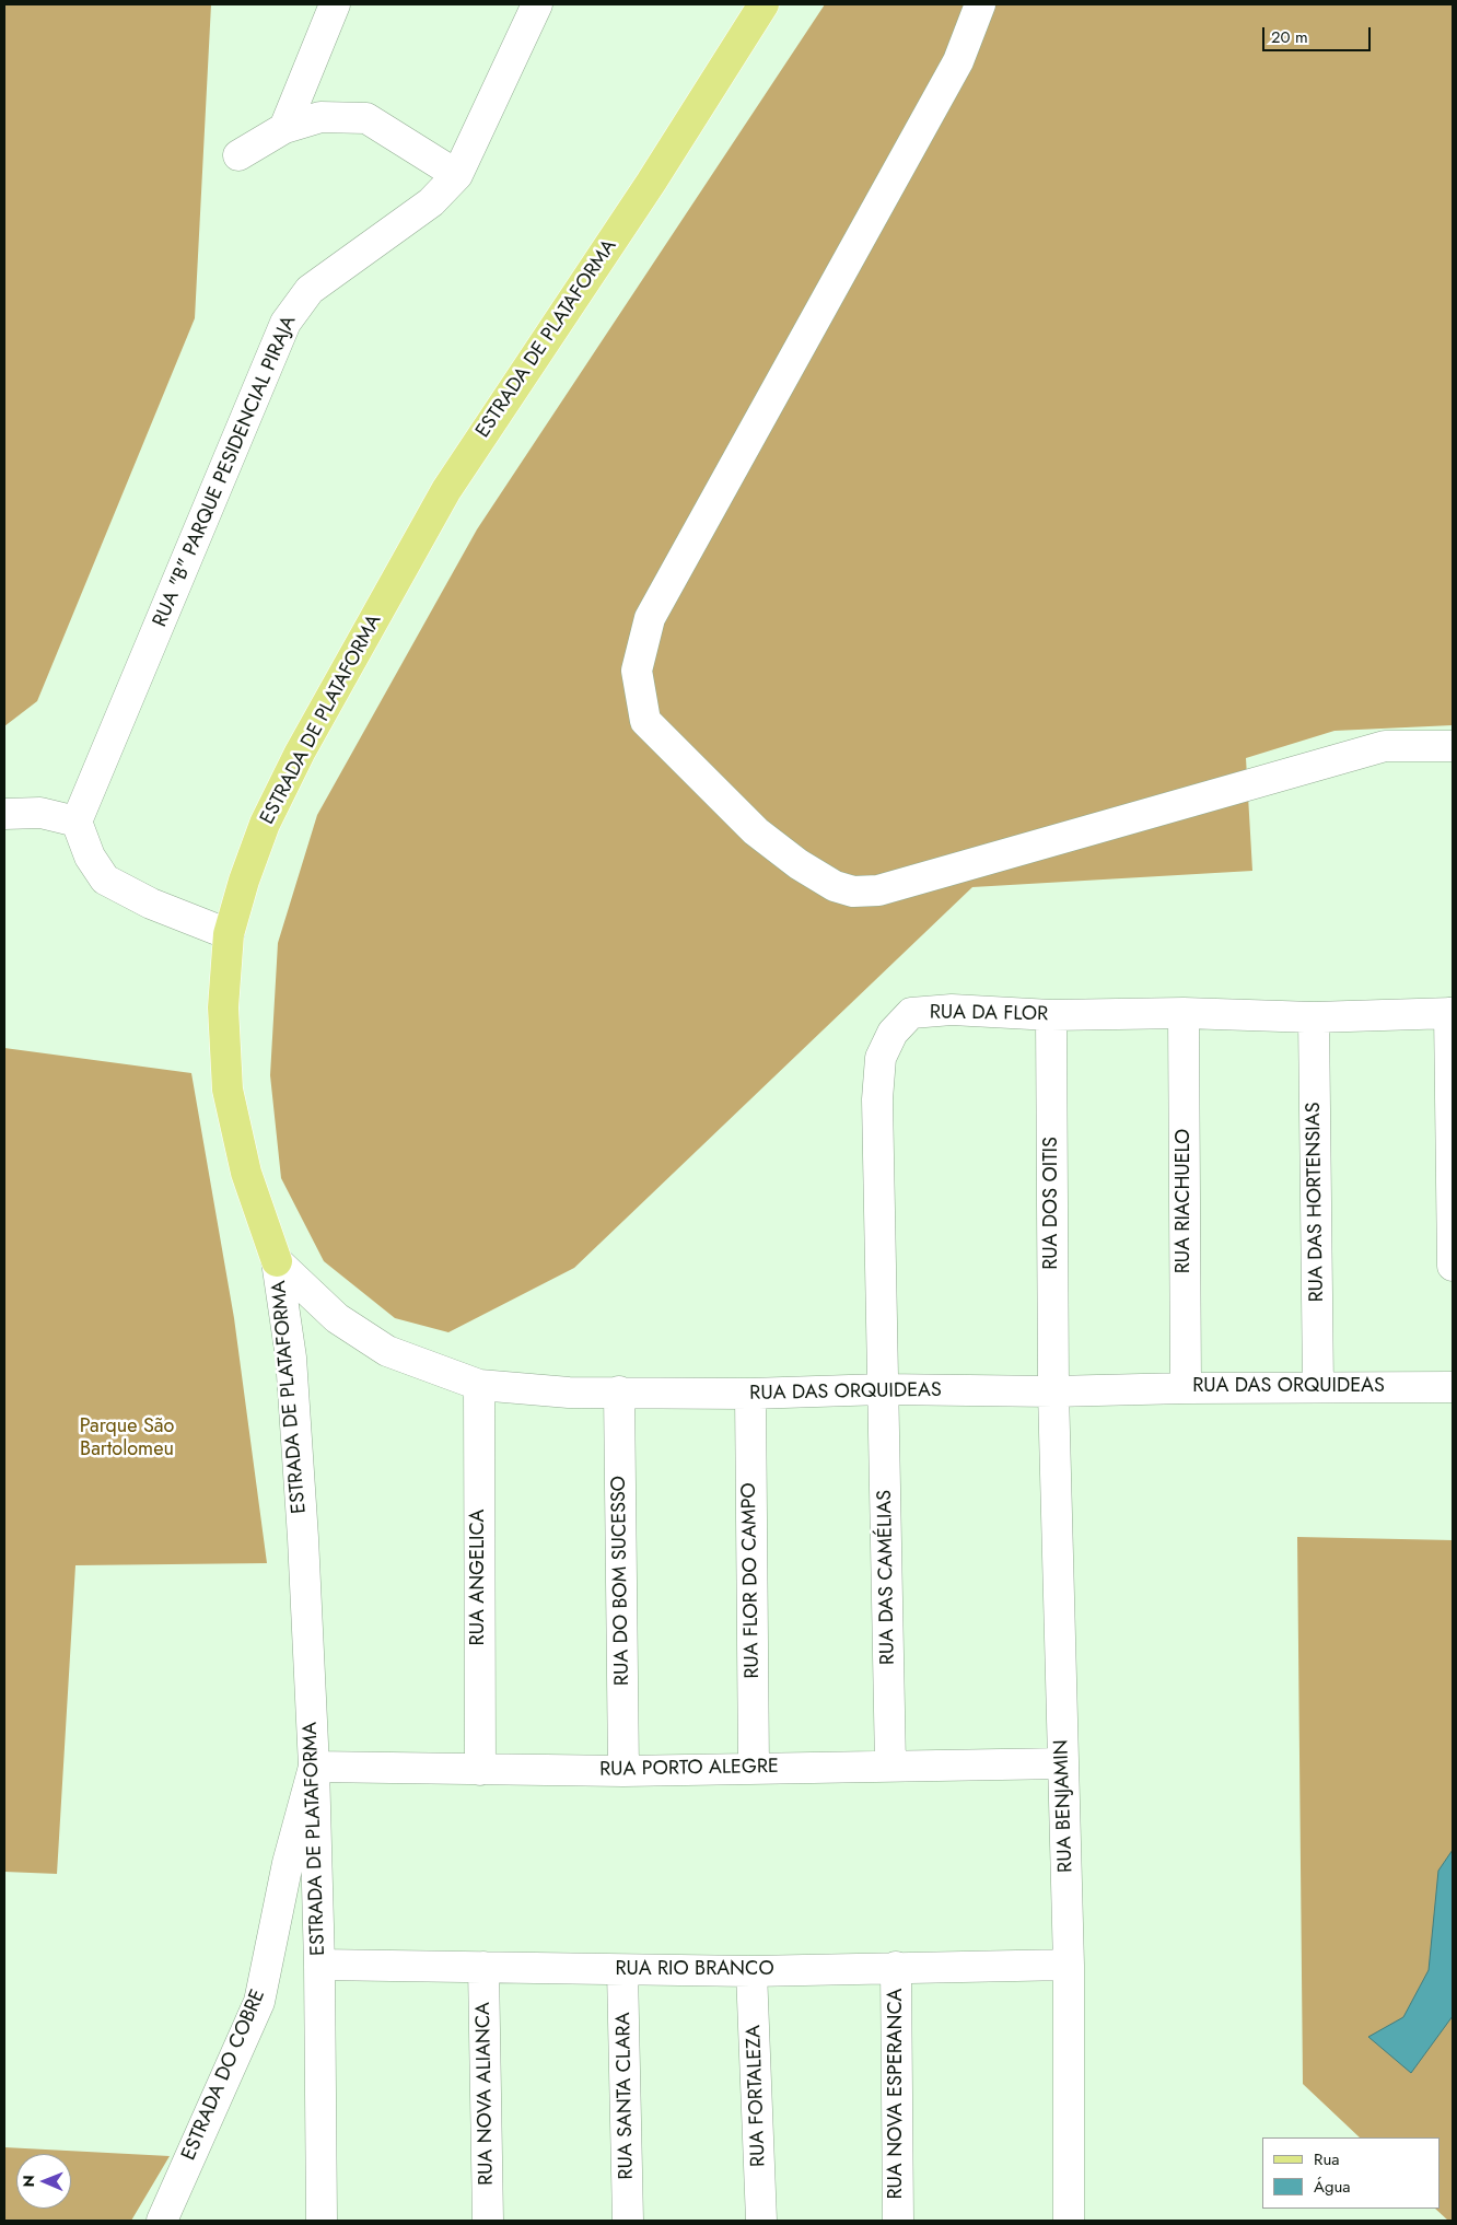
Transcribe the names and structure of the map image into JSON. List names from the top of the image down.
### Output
{
  "streets": {
    "main road": ["ESTRADA DE PLATAFORMA"],
    "street": [
      "RUA \"B\" PARQUE PESIDENCIAL PIRAJA",
      "RUA DA FLOR",
      "RUA RIACHUELO",
      "RUA DAS HORTENSIAS",
      "RUA DOS OITIS",
      "RUA DAS ORQUIDEAS",
      "RUA ANGELICA",
      "RUA DAS CAMÉLIAS",
      "RUA DO BOM SUCESSO",
      "RUA FLOR DO CAMPO",
      "RUA PORTO ALEGRE",
      "RUA BENJAMIN",
      "RUA RIO BRANCO",
      "ESTRADA DO COBRE",
      "RUA NOVA ALIANCA",
      "RUA NOVA ESPERANCA",
      "RUA SANTA CLARA",
      "RUA FORTALEZA"
    ]
  },
  "crossings": [
    ["ESTRADA DE PLATAFORMA", "RUA DAS ORQUIDEAS"],
    ["ESTRADA DE PLATAFORMA", "RUA PORTO ALEGRE"],
    ["ESTRADA DE PLATAFORMA", "RUA RIO BRANCO"],
    ["ESTRADA DE PLATAFORMA", "ESTRADA DO COBRE"],
    ["RUA DA FLOR", "RUA RIACHUELO"],
    ["RUA DA FLOR", "RUA DAS HORTENSIAS"],
    ["RUA DA FLOR", "RUA DOS OITIS"],
    ["RUA DA FLOR", "RUA DAS ORQUIDEAS"],
    ["RUA DA FLOR", "RUA DAS CAMÉLIAS"],
    ["RUA RIACHUELO", "RUA DAS ORQUIDEAS"],
    ["RUA DAS HORTENSIAS", "RUA DAS ORQUIDEAS"],
    ["RUA DOS OITIS", "RUA DAS ORQUIDEAS"],
    ["RUA DOS OITIS", "RUA BENJAMIN"],
    ["RUA DAS ORQUIDEAS", "RUA ANGELICA"],
    ["RUA DAS ORQUIDEAS", "RUA DAS CAMÉLIAS"],
    ["RUA DAS ORQUIDEAS", "RUA DO BOM SUCESSO"],
    ["RUA DAS ORQUIDEAS", "RUA FLOR DO CAMPO"],
    ["RUA DAS ORQUIDEAS", "RUA BENJAMIN"],
    ["RUA ANGELICA", "RUA PORTO ALEGRE"],
    ["RUA DAS CAMÉLIAS", "RUA PORTO ALEGRE"],
    ["RUA DO BOM SUCESSO", "RUA PORTO ALEGRE"],
    ["RUA FLOR DO CAMPO", "RUA PORTO ALEGRE"],
    ["RUA PORTO ALEGRE", "RUA BENJAMIN"],
    ["RUA PORTO ALEGRE", "ESTRADA DO COBRE"],
    ["RUA BENJAMIN", "RUA RIO BRANCO"],
    ["RUA RIO BRANCO", "RUA NOVA ALIANCA"],
    ["RUA RIO BRANCO", "RUA NOVA ESPERANCA"],
    ["RUA RIO BRANCO", "RUA SANTA CLARA"],
    ["RUA RIO BRANCO", "RUA FORTALEZA"]
  ],
  "parks": ["Parque São Bartolomeu"],
  "legend": ["Rua", "Água"],
  "scale_bar": "20 m",
  "north": "left"
}
